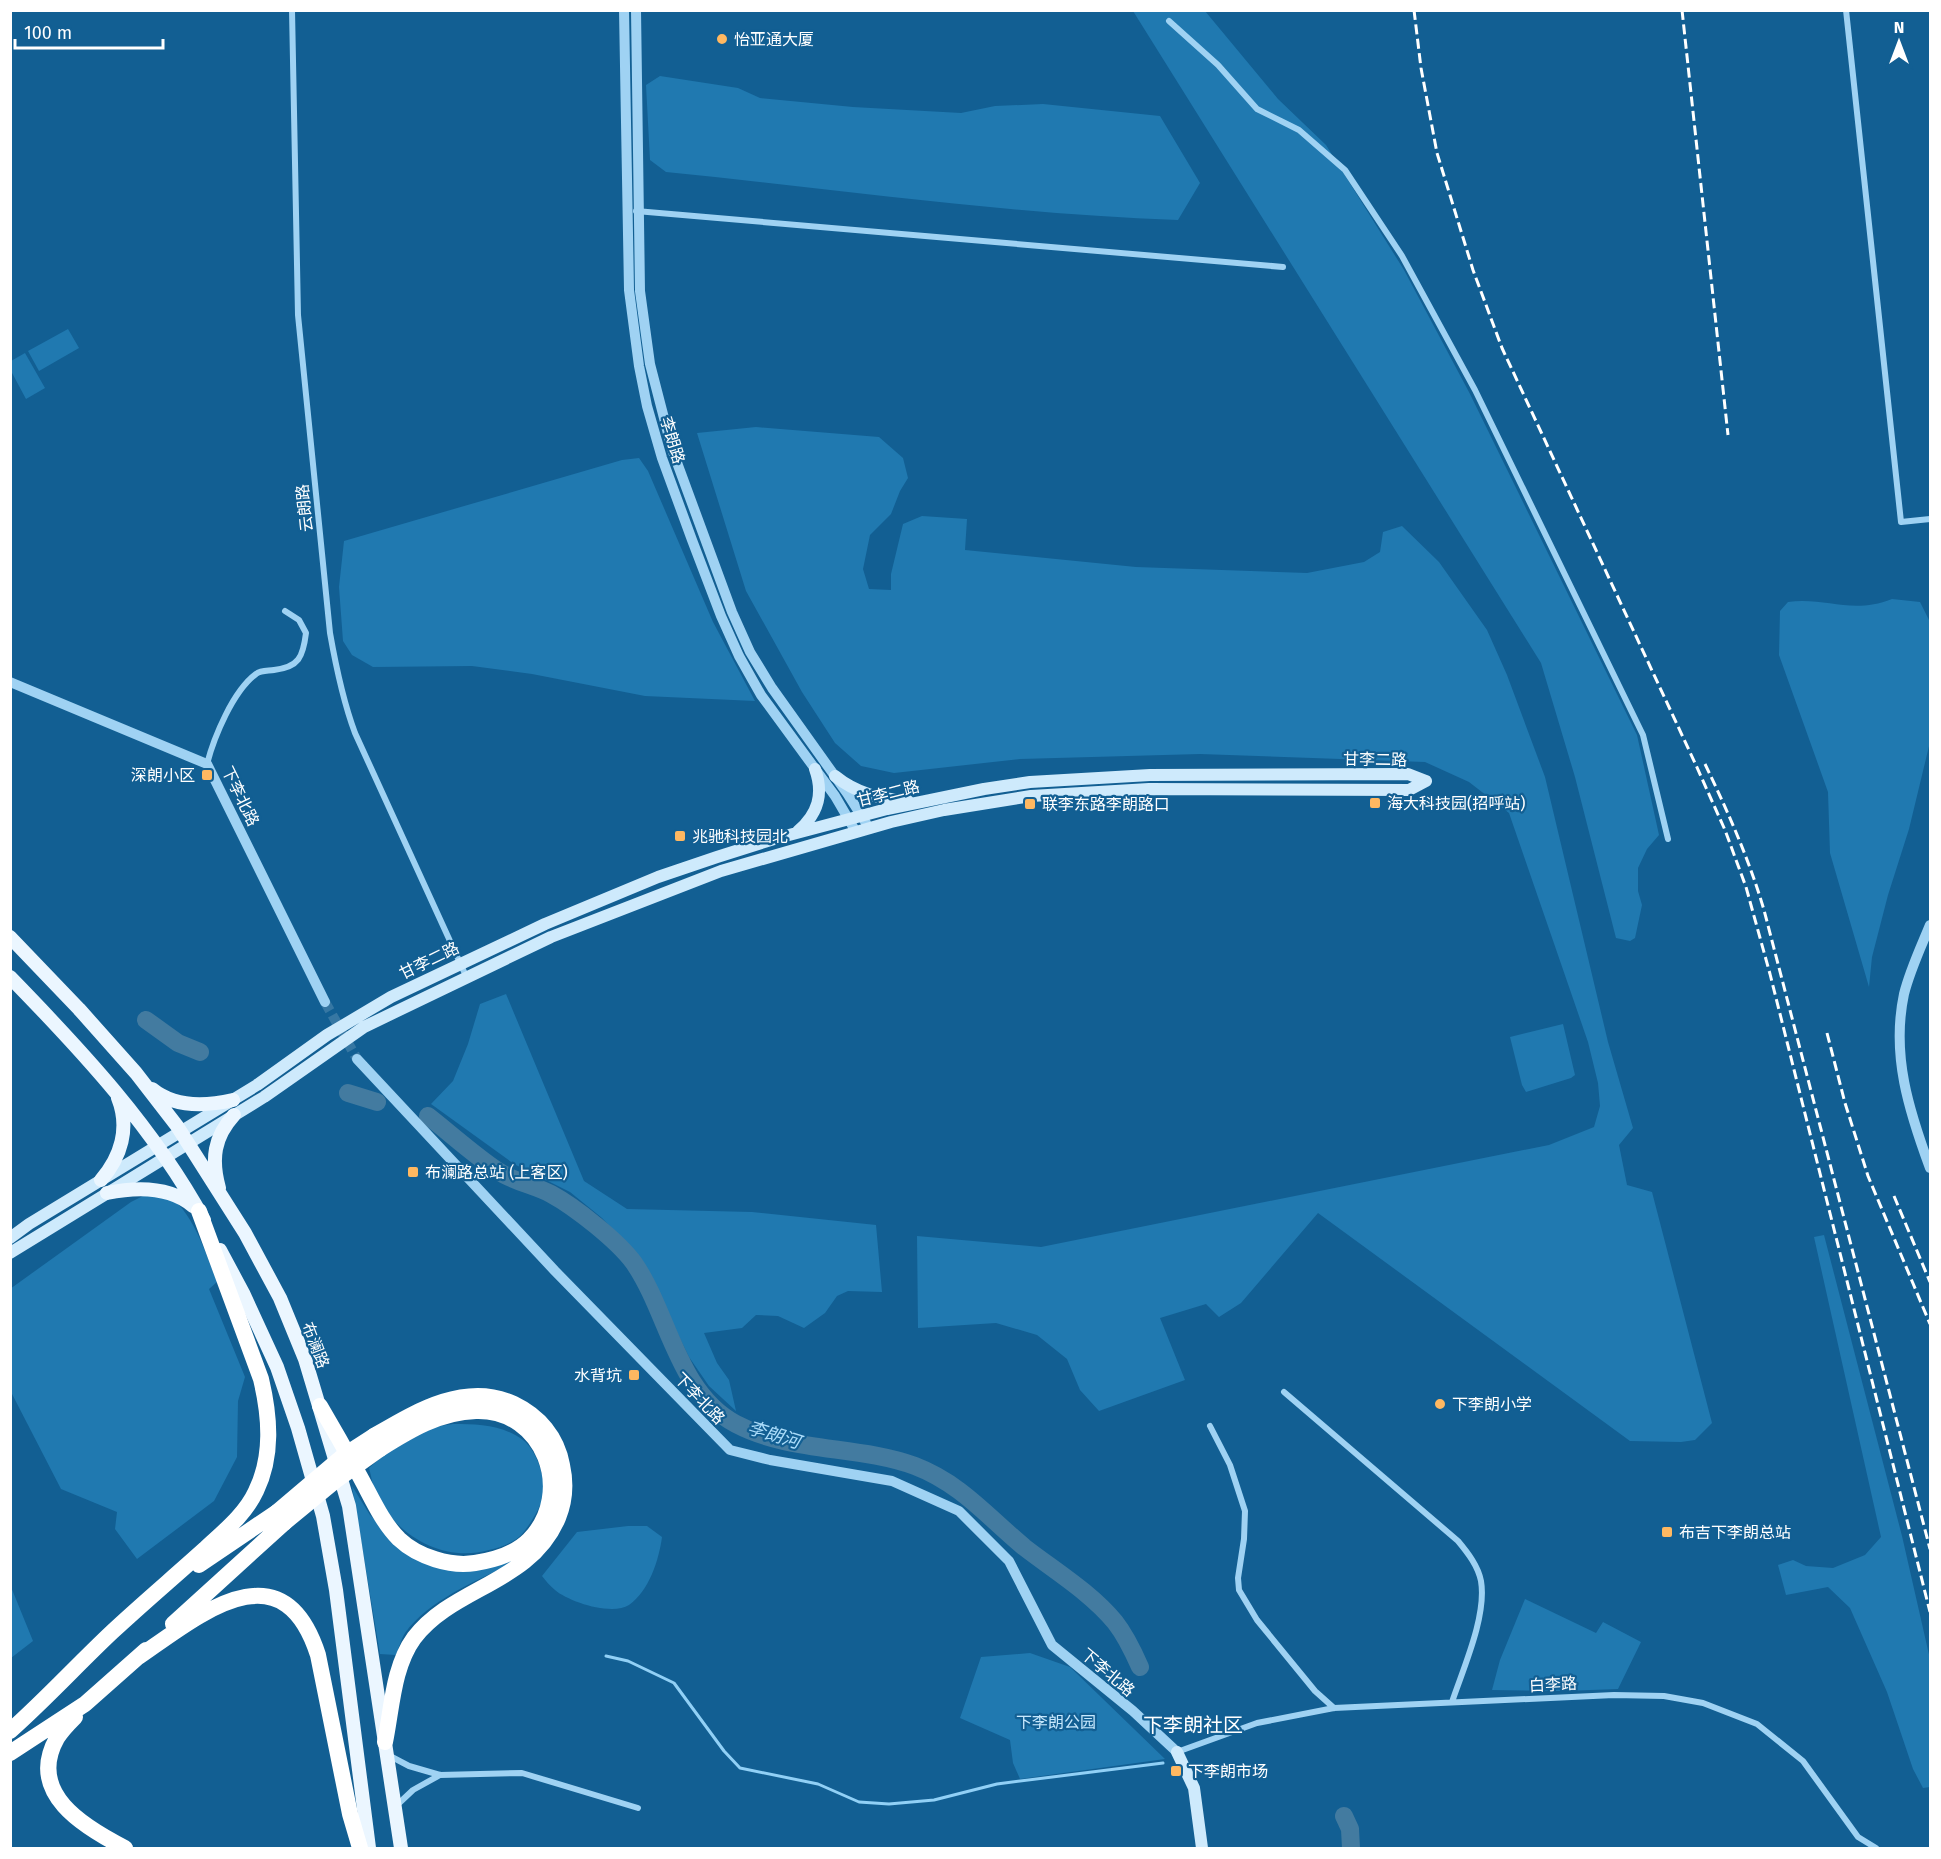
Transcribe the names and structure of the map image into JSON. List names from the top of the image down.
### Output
{
  "streets": {
    "main road": ["甘李二路", "布澜路"],
    "street": [
      "李朗路",
      "云朗路",
      "下李北路",
      "白李路"
    ]
  },
  "crossings": [
    ["李朗路", "甘李二路"],
    ["云朗路", "甘李二路"],
    ["甘李二路", "布澜路"],
    ["下李北路", "白李路"]
  ],
  "districts": ["下李朗社区"],
  "water": ["李朗河"],
  "parks": ["下李朗公园"],
  "places": {
    "other": ["怡亚通大厦", "下李朗小学"],
    "transit": [
      "深朗小区",
      "海大科技园(招呼站)",
      "联李东路李朗路口",
      "兆驰科技园北",
      "布澜路总站 (上客区)",
      "水背坑",
      "布吉下李朗总站",
      "下李朗市场"
    ]
  },
  "scale_bar": "100 m",
  "north": "top"
}
